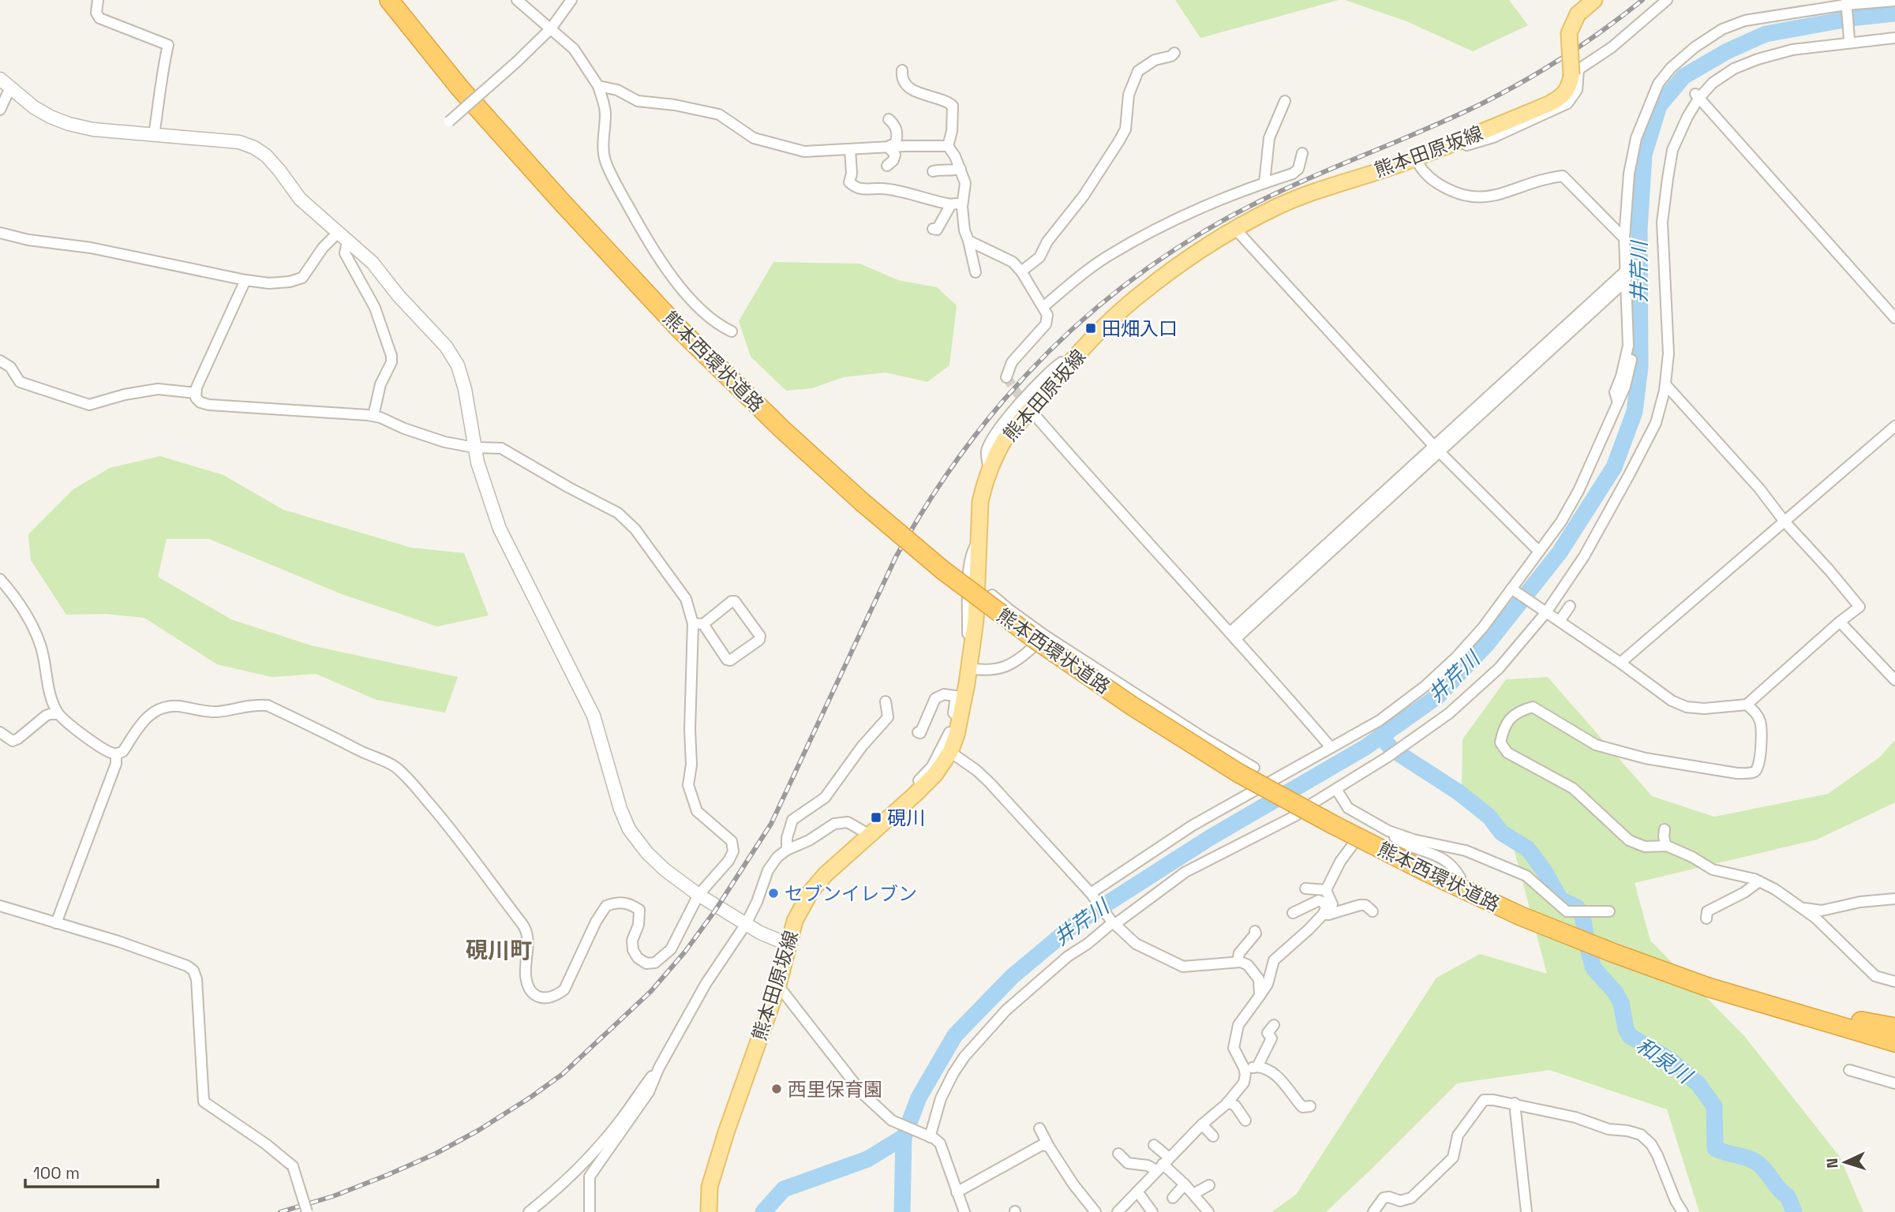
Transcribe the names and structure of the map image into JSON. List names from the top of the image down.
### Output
{
  "streets": {
    "highway": ["熊本西環状道路"],
    "main road": ["熊本田原坂線"]
  },
  "districts": ["硯川町"],
  "water": ["井芹川", "和泉川"],
  "places": {
    "transit": ["田畑入口", "硯川"],
    "other": ["セブンイレブン", "西里保育園"]
  },
  "scale_bar": "100 m",
  "north": "left"
}
